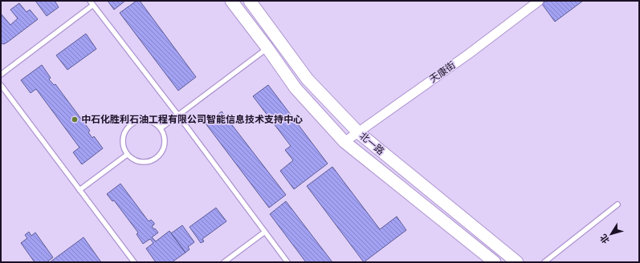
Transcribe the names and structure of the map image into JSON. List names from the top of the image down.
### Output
{
  "streets": {
    "main road": ["北一路"],
    "street": ["天康街"]
  },
  "crossings": [
    ["天康街", "北一路"]
  ],
  "places": ["中石化胜利石油工程有限公司智能信息技术支持中心"],
  "north": "bottom left"
}
